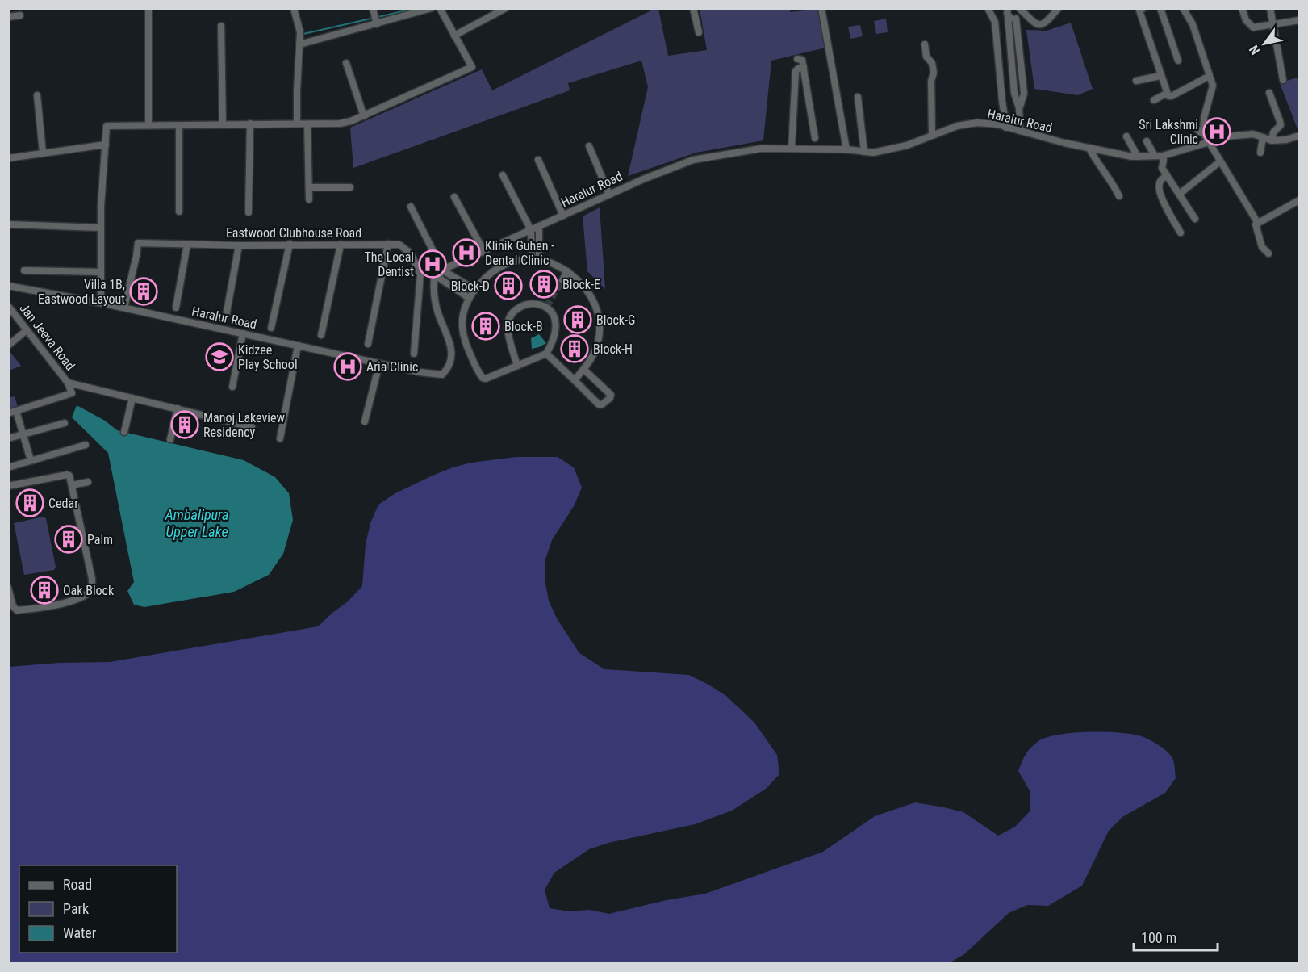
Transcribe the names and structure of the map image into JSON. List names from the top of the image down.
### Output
{
  "streets": {
    "street": ["Haralur Road", "Eastwood Clubhouse Road", "Jan Jeeva Road"]
  },
  "crossings": [
    ["Haralur Road", "Eastwood Clubhouse Road"]
  ],
  "water": ["Ambalipura Upper Lake"],
  "places": {
    "hospital": [
      "Sri Lakshmi Clinic",
      "Klinik Guhen - Dental Clinic",
      "The Local Dentist",
      "Aria Clinic"
    ],
    "building": [
      "Block-E",
      "Block-D",
      "Villa 1B, Eastwood Layout",
      "Block-G",
      "Block-B",
      "Block-H",
      "Manoj Lakeview Residency",
      "Cedar",
      "Palm",
      "Oak Block"
    ],
    "school or university": ["Kidzee Play School"]
  },
  "legend": ["Road", "Park", "Water"],
  "scale_bar": "100 m",
  "north": "bottom left"
}
